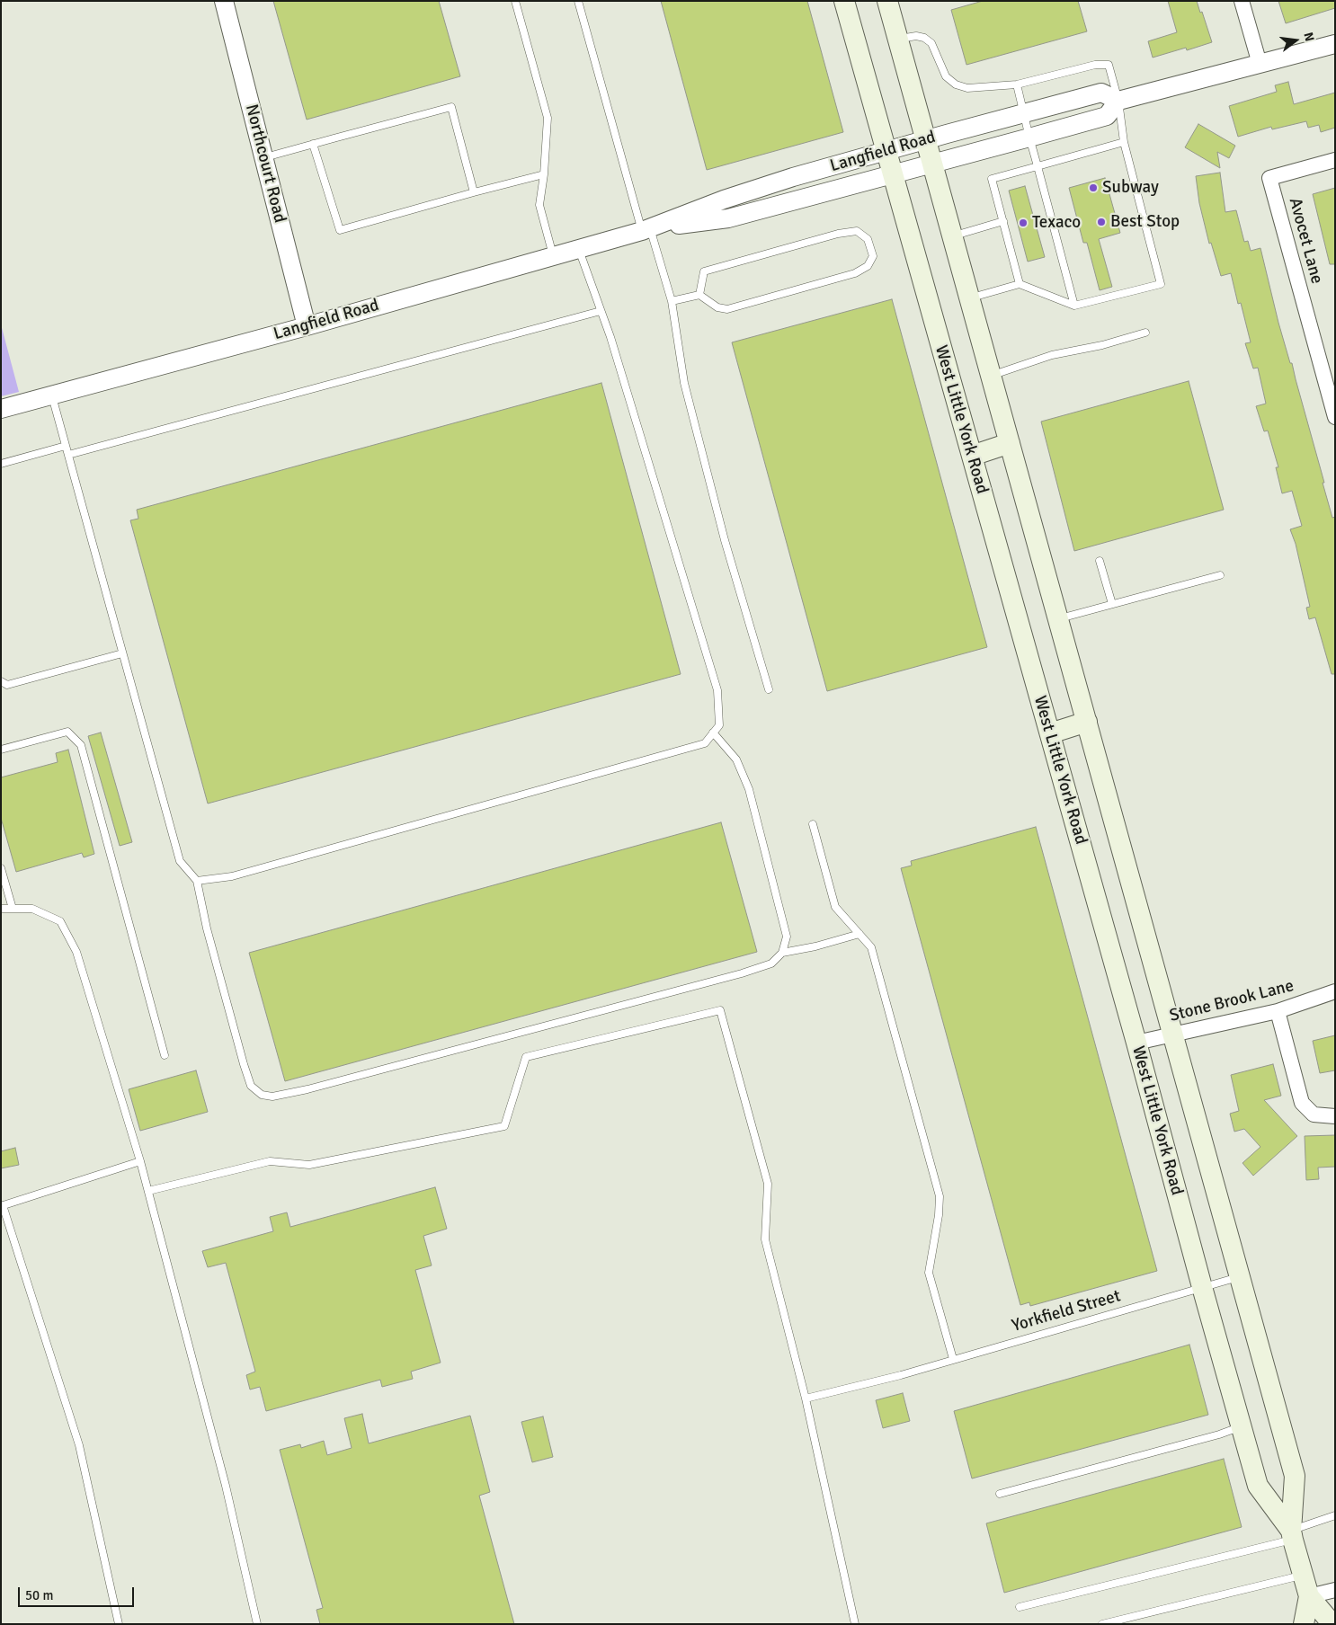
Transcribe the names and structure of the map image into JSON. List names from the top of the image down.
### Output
{
  "streets": {
    "main road": ["West Little York Road"],
    "street": [
      "Langfield Road",
      "Northcourt Road",
      "Avocet Lane",
      "Stone Brook Lane"
    ],
    "lane": ["Yorkfield Street"]
  },
  "crossings": [
    ["Langfield Road", "Northcourt Road"],
    ["Langfield Road", "West Little York Road"],
    ["West Little York Road", "Stone Brook Lane"],
    ["West Little York Road", "Yorkfield Street"]
  ],
  "places": ["Subway", "Best Stop", "Texaco"],
  "scale_bar": "50 m",
  "north": "right"
}
